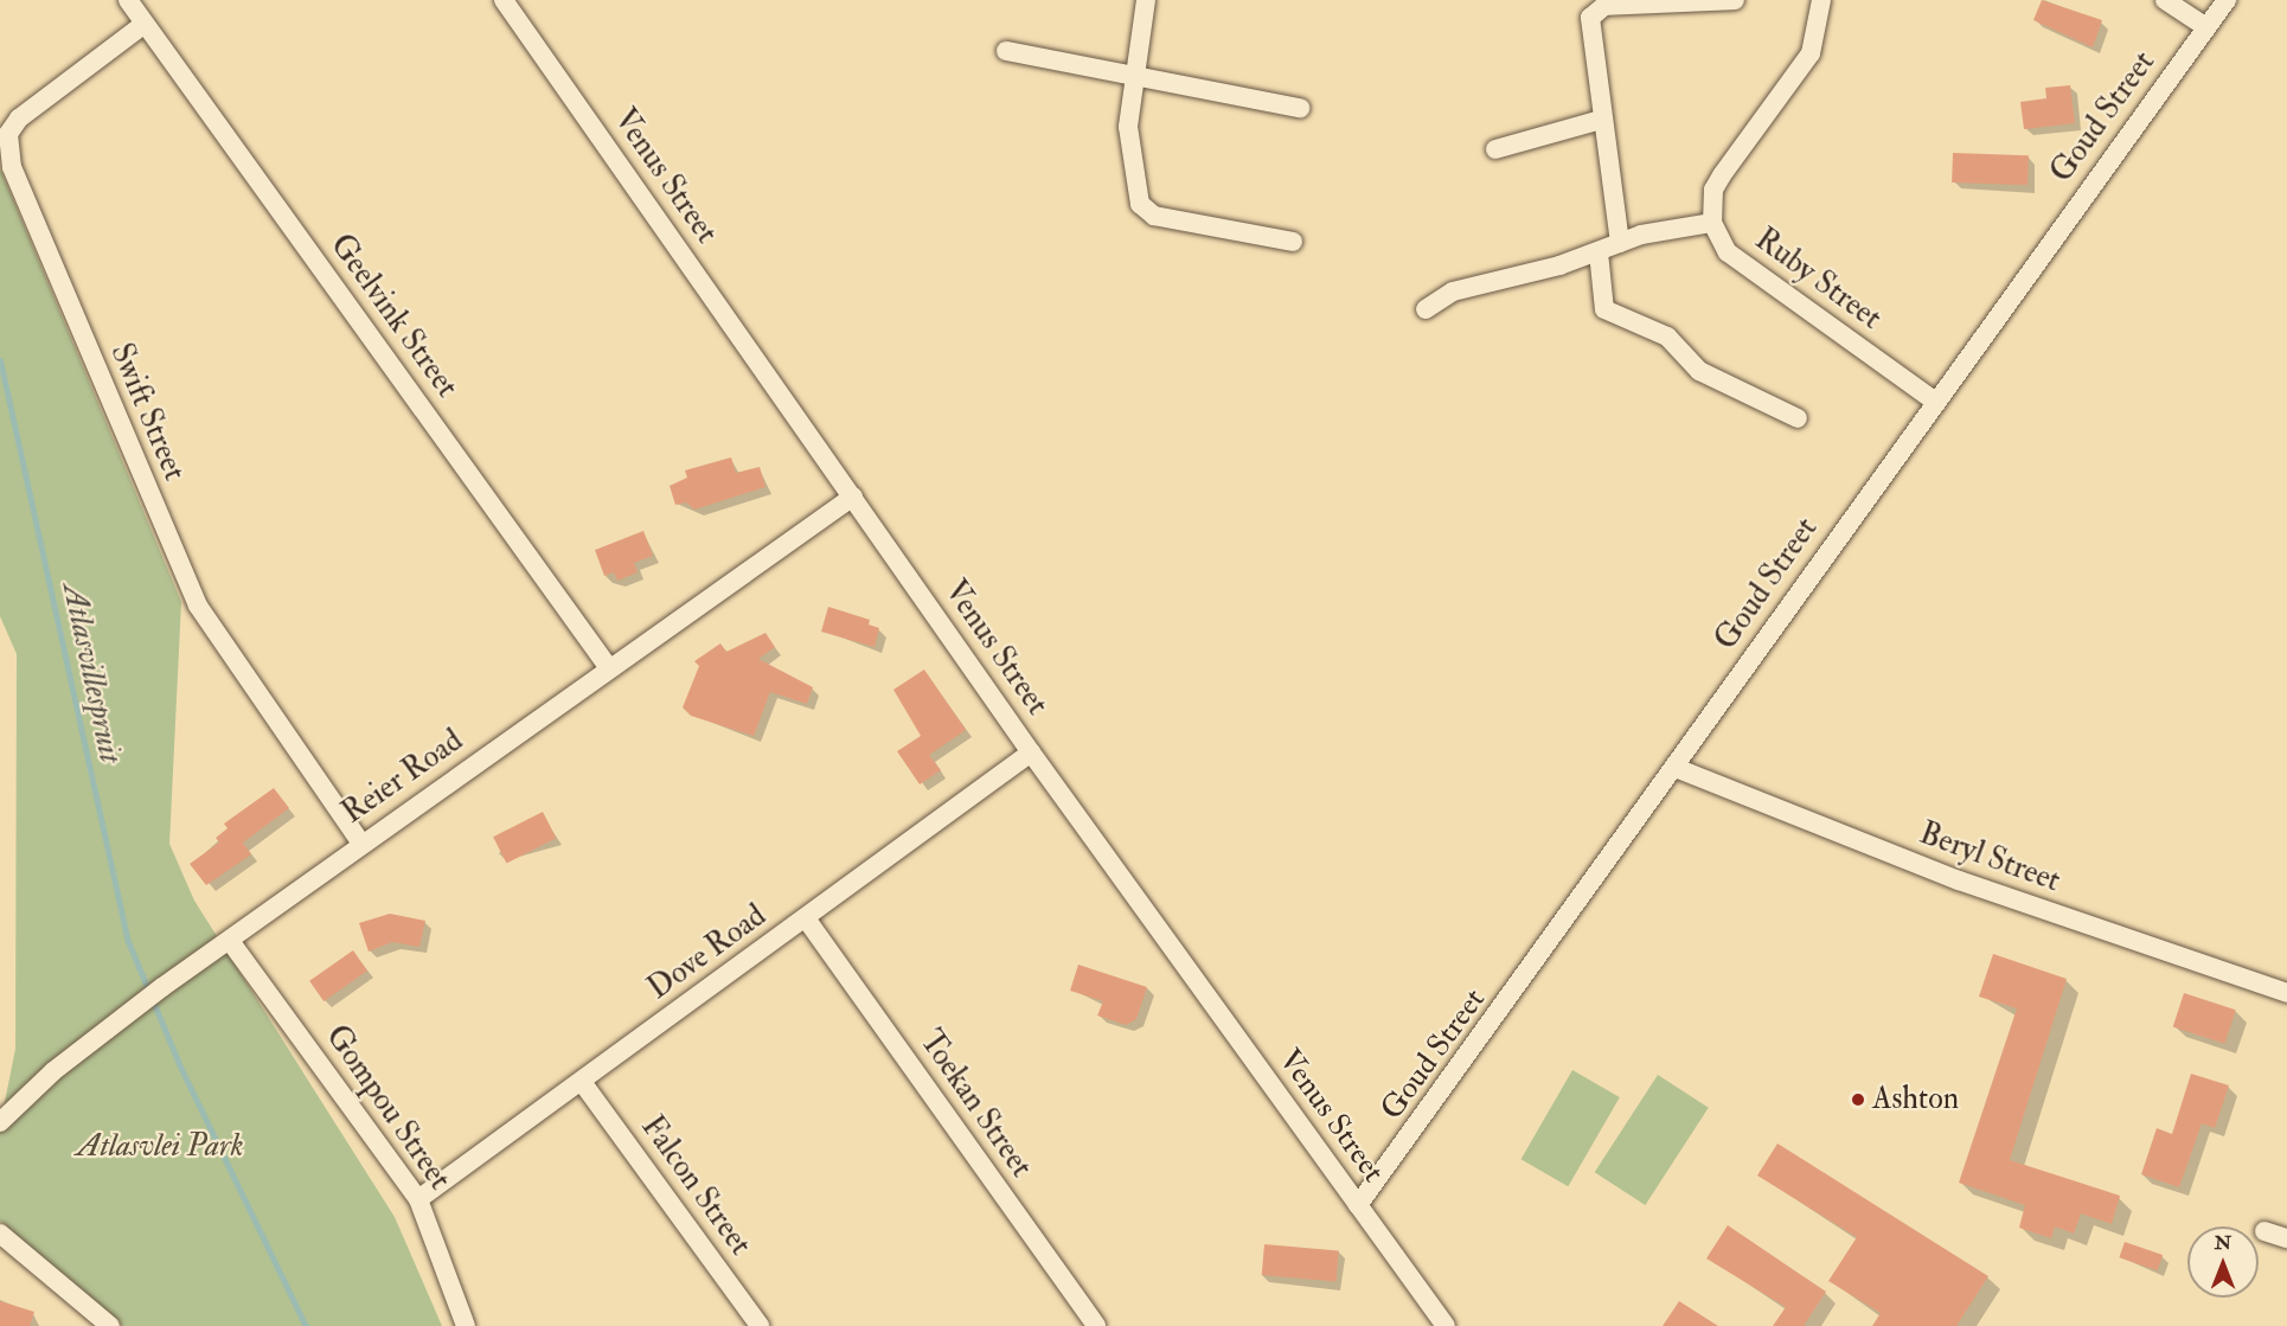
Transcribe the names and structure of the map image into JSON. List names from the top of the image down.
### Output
{
  "streets": {
    "street": [
      "Goud Street",
      "Venus Street",
      "Ruby Street",
      "Geelvink Street",
      "Swift Street",
      "Reier Road",
      "Beryl Street",
      "Dove Road",
      "Toekan Street",
      "Gompou Street",
      "Falcon Street"
    ]
  },
  "crossings": [
    ["Goud Street", "Venus Street"],
    ["Goud Street", "Ruby Street"],
    ["Goud Street", "Beryl Street"],
    ["Venus Street", "Reier Road"],
    ["Venus Street", "Dove Road"],
    ["Geelvink Street", "Swift Street"],
    ["Geelvink Street", "Reier Road"],
    ["Swift Street", "Reier Road"],
    ["Reier Road", "Gompou Street"],
    ["Dove Road", "Toekan Street"],
    ["Dove Road", "Gompou Street"],
    ["Dove Road", "Falcon Street"]
  ],
  "water": ["Atlasvillespruit"],
  "parks": ["Atlasvlei Park"],
  "places": ["Ashton"],
  "north": "top"
}
